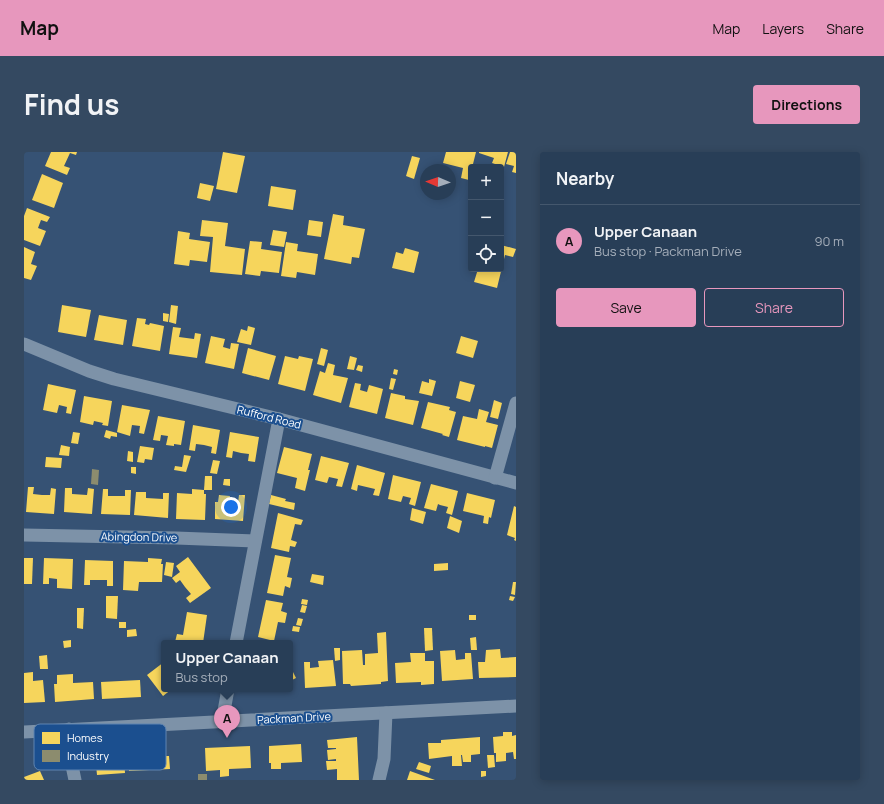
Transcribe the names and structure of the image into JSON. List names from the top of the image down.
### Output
{
  "streets": {
    "street": ["Rufford Road", "Abingdon Drive", "Packman Drive"]
  },
  "legend": ["Homes", "Industry"],
  "north": "left",
  "page": {
    "header": "Map",
    "nav": ["Map", "Layers", "Share"],
    "title": "Find us",
    "buttons": [
      "Directions",
      ["Save", "Share"]
    ],
    "heading": "Nearby",
    "map_buttons": ["+", "−"],
    "list": [
      {
        "mark": "A",
        "name": "Upper Canaan",
        "note": "Bus stop · Packman Drive",
        "value": "90 m"
      }
    ],
    "popup": ["Upper Canaan", "Bus stop"],
    "pins": "A"
  }
}
